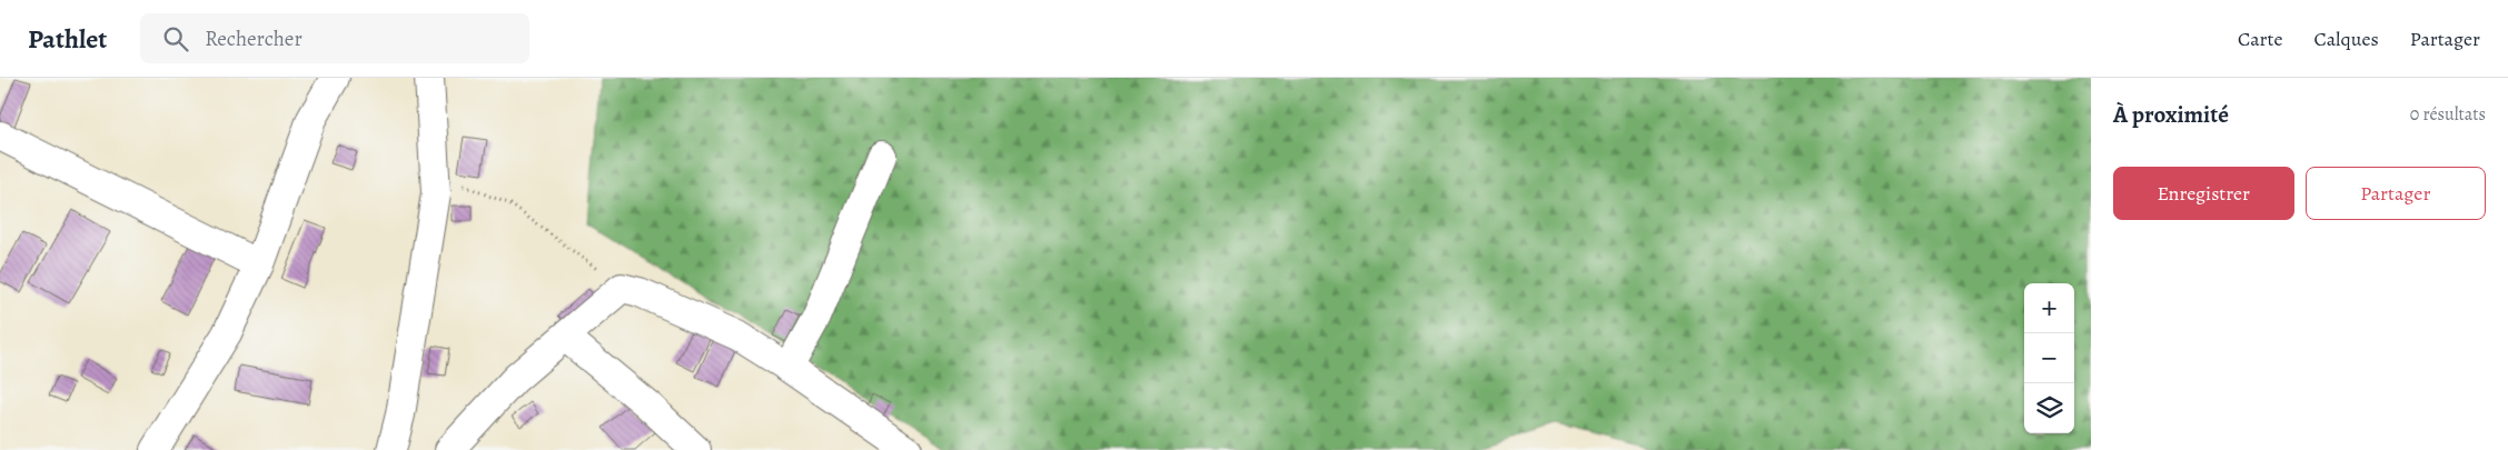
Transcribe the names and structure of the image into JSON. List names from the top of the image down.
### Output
{
  "page": {
    "header": "Pathlet",
    "search": "Rechercher",
    "nav": ["Carte", "Calques", "Partager"],
    "heading": ["À proximité", "0 résultats"],
    "buttons": ["Enregistrer", "Partager"],
    "map_buttons": ["+", "−"]
  }
}
